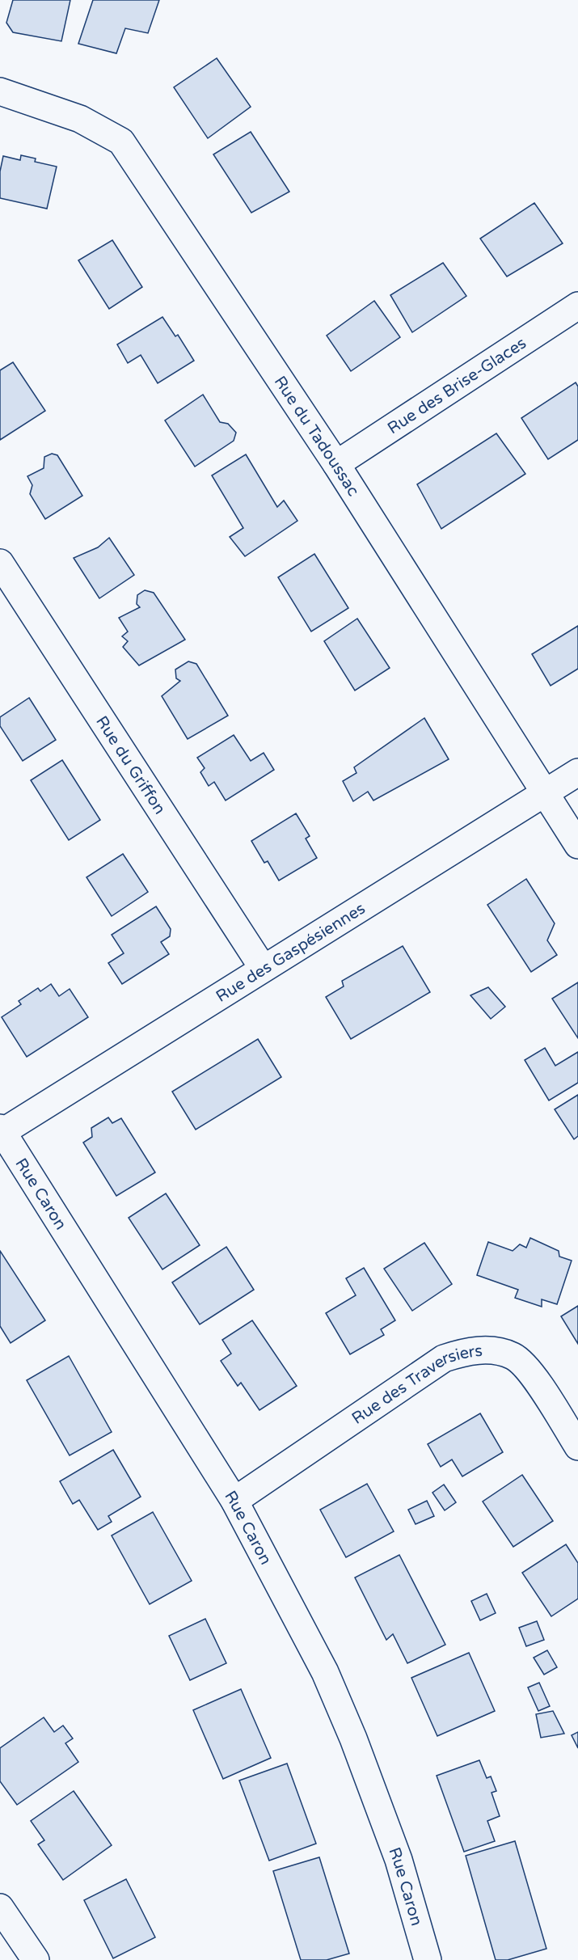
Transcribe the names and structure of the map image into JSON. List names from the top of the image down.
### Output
{
  "streets": {
    "street": [
      "Rue des Brise-Glaces",
      "Rue du Tadoussac",
      "Rue du Griffon",
      "Rue des Gaspésiennes",
      "Rue Caron",
      "Rue des Traversiers"
    ]
  },
  "crossings": [
    ["Rue des Brise-Glaces", "Rue du Tadoussac"],
    ["Rue du Tadoussac", "Rue des Gaspésiennes"],
    ["Rue du Griffon", "Rue des Gaspésiennes"],
    ["Rue des Gaspésiennes", "Rue Caron"],
    ["Rue Caron", "Rue des Traversiers"]
  ]
}
